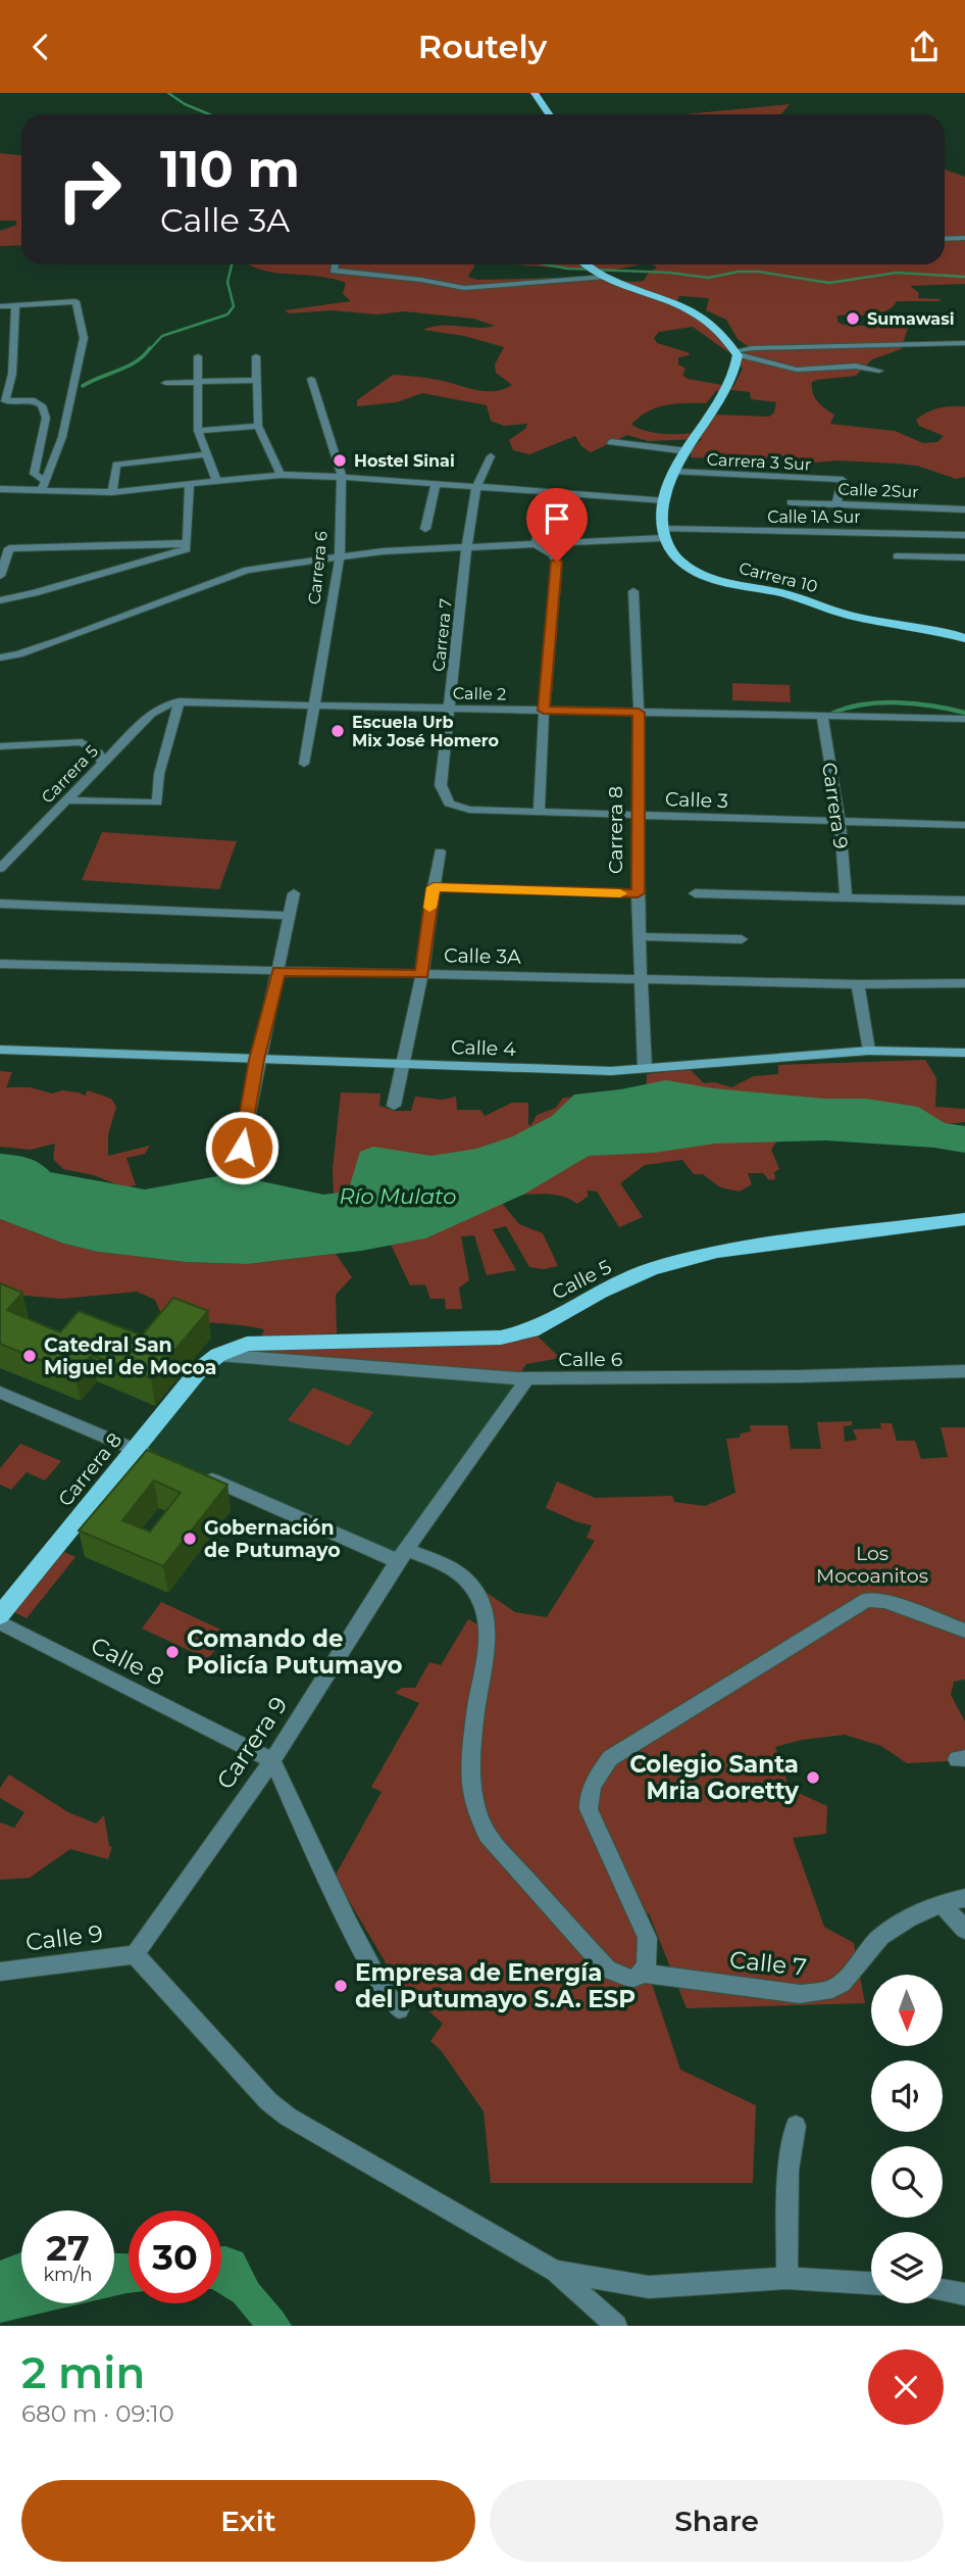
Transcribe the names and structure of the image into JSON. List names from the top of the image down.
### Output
{
  "streets": {
    "main road": [
      "Carrera 10",
      "Carrera 8",
      "Calle 4",
      "Calle 5"
    ],
    "street": [
      "Carrera 3 Sur",
      "Calle 2Sur",
      "Calle 1A Sur",
      "Carrera 6",
      "Carrera 7",
      "Calle 2",
      "Carrera 5",
      "Calle 3",
      "Carrera 9",
      "Calle 3A",
      "Calle 6",
      "Calle 8",
      "Calle 9",
      "Calle 7"
    ]
  },
  "crossings": [
    ["Carrera 3 Sur", "Calle 2Sur"],
    ["Calle 1A Sur", "Carrera 6"],
    ["Calle 1A Sur", "Carrera 10"],
    ["Calle 1A Sur", "Carrera 7"],
    ["Carrera 6", "Calle 2"],
    ["Carrera 7", "Calle 2"],
    ["Carrera 7", "Calle 3"],
    ["Calle 2", "Carrera 5"],
    ["Calle 2", "Carrera 9"],
    ["Calle 2", "Carrera 8"],
    ["Calle 3", "Carrera 9"],
    ["Calle 3", "Carrera 8"],
    ["Carrera 9", "Calle 6"],
    ["Carrera 9", "Calle 8"],
    ["Carrera 9", "Calle 9"],
    ["Carrera 9", "Calle 7"],
    ["Carrera 8", "Calle 3A"],
    ["Carrera 8", "Calle 4"],
    ["Carrera 8", "Calle 5"],
    ["Carrera 8", "Calle 6"],
    ["Calle 5", "Calle 6"]
  ],
  "water": ["Río Mulato"],
  "parks": ["Los Mocoanitos"],
  "places": [
    "Sumawasi",
    "Hostel Sinai",
    "Escuela Urb Mix José Homero",
    "Catedral San Miguel de Mocoa",
    "Gobernación de Putumayo",
    "Comando de Policía Putumayo",
    "Colegio Santa Mria Goretty",
    "Empresa de Energía del Putumayo S.A. ESP"
  ],
  "north": "bottom",
  "page": {
    "header": "Routely",
    "turn": ["110 m", "Calle 3A"],
    "speed": "27 km/h",
    "limit": "30",
    "heading": ["2 min", "680 m · 09:10"],
    "buttons": ["Exit", "Share"]
  }
}
